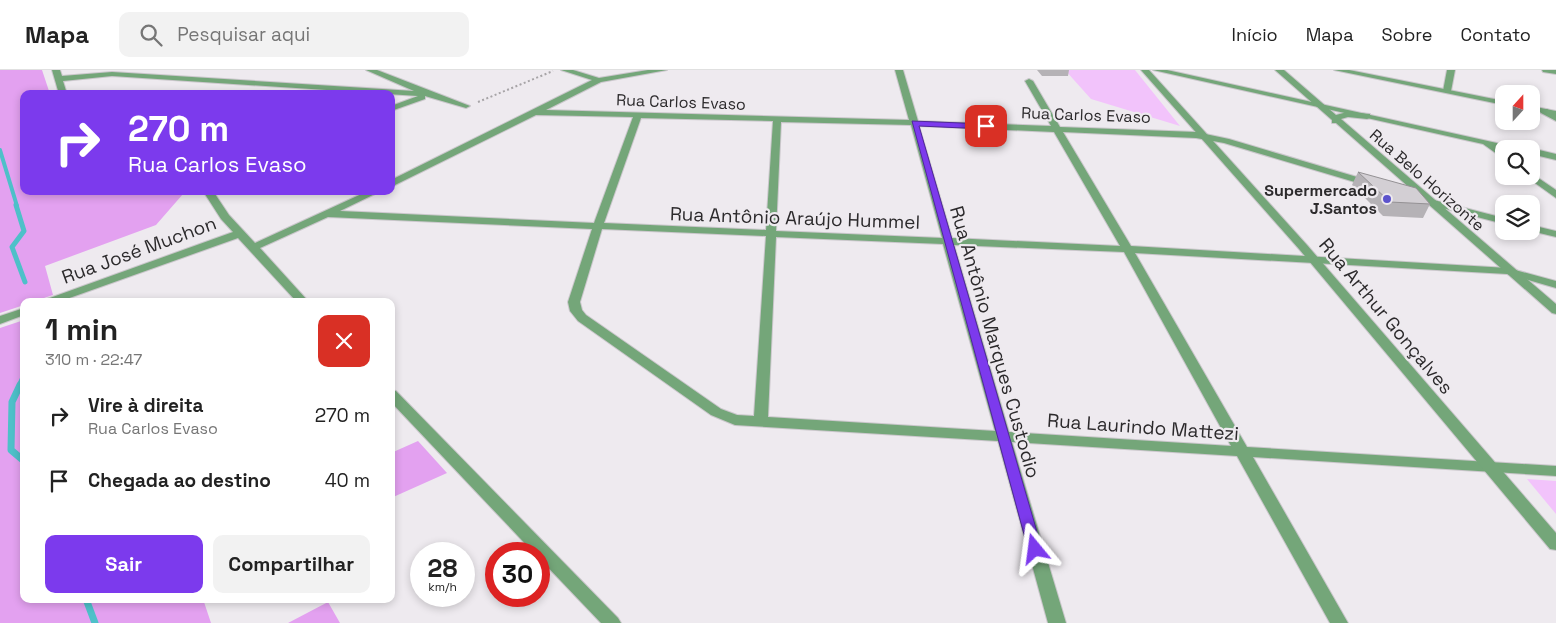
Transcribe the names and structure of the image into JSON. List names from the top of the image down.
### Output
{
  "streets": {
    "street": [
      "Rua Carlos Evaso",
      "Rua Belo Horizonte",
      "Rua Antônio Araújo Hummel",
      "Rua José Muchon",
      "Rua Arthur Gonçalves",
      "Rua Antônio Marques Custodio",
      "Rua Laurindo Mattezi"
    ]
  },
  "crossings": [
    ["Rua Carlos Evaso", "Rua Arthur Gonçalves"],
    ["Rua Carlos Evaso", "Rua Antônio Marques Custodio"],
    ["Rua Belo Horizonte", "Rua Antônio Araújo Hummel"],
    ["Rua Antônio Araújo Hummel", "Rua Arthur Gonçalves"],
    ["Rua Antônio Araújo Hummel", "Rua Antônio Marques Custodio"],
    ["Rua Antônio Araújo Hummel", "Rua Laurindo Mattezi"],
    ["Rua Arthur Gonçalves", "Rua Laurindo Mattezi"],
    ["Rua Antônio Marques Custodio", "Rua Laurindo Mattezi"]
  ],
  "places": ["Supermercado J.Santos"],
  "north": "top",
  "page": {
    "header": "Mapa",
    "search": "Pesquisar aqui",
    "nav": [
      "Início",
      "Mapa",
      "Sobre",
      "Contato"
    ],
    "turn": ["270 m", "Rua Carlos Evaso"],
    "heading": ["1 min", "310 m · 22:47"],
    "list": [
      {
        "name": "Vire à direita",
        "note": "Rua Carlos Evaso",
        "value": "270 m"
      },
      {
        "name": "Chegada ao destino",
        "value": "40 m"
      }
    ],
    "buttons": ["Sair", "Compartilhar"],
    "speed": "28 km/h",
    "limit": "30"
  }
}
